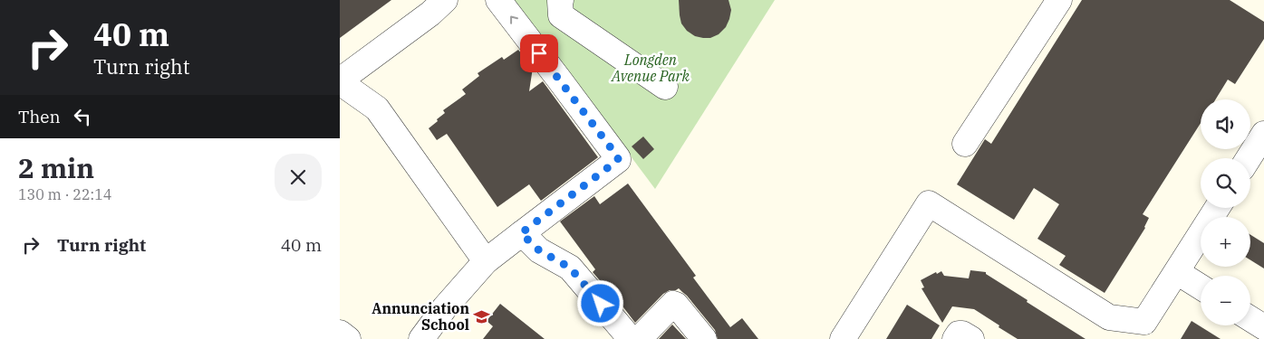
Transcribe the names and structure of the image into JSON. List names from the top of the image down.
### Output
{
  "parks": ["Longden Avenue Park"],
  "places": {
    "school or university": ["Annunciation School"]
  },
  "page": {
    "turn": ["40 m", "Turn right"],
    "then": "Then",
    "map_buttons": ["+", "−"],
    "heading": ["2 min", "130 m · 22:14"],
    "list": [
      {
        "name": "Turn right",
        "value": "40 m"
      }
    ]
  }
}
